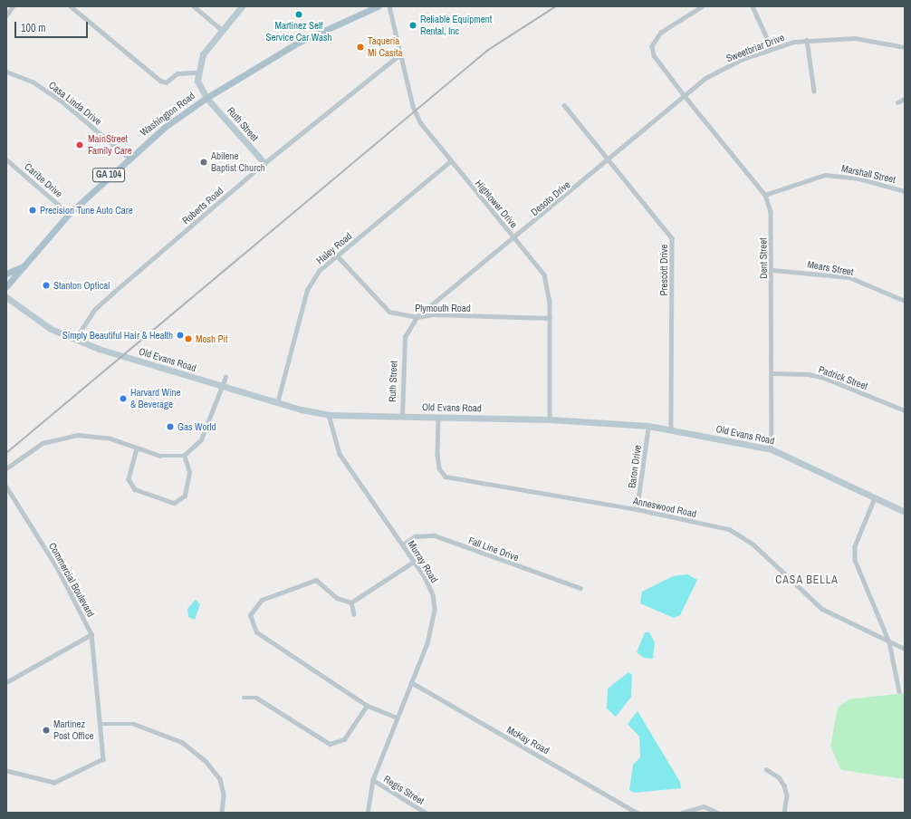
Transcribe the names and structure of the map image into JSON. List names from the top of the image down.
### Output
{
  "streets": {
    "main road": ["Washington Road", "GA 104"],
    "street": [
      "Sweetbriar Drive",
      "Casa Linda Drive",
      "Ruth Street",
      "Marshall Street",
      "Caribe Drive",
      "Desoto Drive",
      "Hightower Drive",
      "Roberts Road",
      "Haley Road",
      "Dent Street",
      "Mears Street",
      "Prescott Drive",
      "Plymouth Road",
      "Old Evans Road",
      "Padrick Street",
      "Baron Drive",
      "Anneswood Road",
      "Fall Line Drive",
      "Murray Road",
      "Commercial Boulevard",
      "McKay Road",
      "Regis Street"
    ]
  },
  "crossings": [
    ["Sweetbriar Drive", "Desoto Drive"],
    ["Sweetbriar Drive", "Dent Street"],
    ["Casa Linda Drive", "Washington Road"],
    ["Washington Road", "Ruth Street"],
    ["Washington Road", "Caribe Drive"],
    ["Ruth Street", "Desoto Drive"],
    ["Ruth Street", "Roberts Road"],
    ["Ruth Street", "Old Evans Road"],
    ["Marshall Street", "Dent Street"],
    ["Desoto Drive", "Hightower Drive"],
    ["Desoto Drive", "Dent Street"],
    ["Desoto Drive", "Prescott Drive"],
    ["Desoto Drive", "Plymouth Road"],
    ["Hightower Drive", "Roberts Road"],
    ["Hightower Drive", "Haley Road"],
    ["Hightower Drive", "Plymouth Road"],
    ["Hightower Drive", "Old Evans Road"],
    ["Roberts Road", "Old Evans Road"],
    ["Haley Road", "Plymouth Road"],
    ["Haley Road", "Old Evans Road"],
    ["Dent Street", "Mears Street"],
    ["Dent Street", "Old Evans Road"],
    ["Dent Street", "Padrick Street"],
    ["Prescott Drive", "Old Evans Road"],
    ["Old Evans Road", "Baron Drive"],
    ["Old Evans Road", "Anneswood Road"],
    ["Old Evans Road", "Murray Road"],
    ["Baron Drive", "Anneswood Road"],
    ["Fall Line Drive", "Murray Road"],
    ["Murray Road", "McKay Road"],
    ["Murray Road", "Regis Street"]
  ],
  "districts": ["CASA BELLA"],
  "places": [
    "Martinez Self Service Car Wash",
    "Reliable Equipment Rental, Inc",
    "Taqueria Mi Casita",
    "MainStreet Family Care",
    "Abilene Baptist Church",
    "Precision Tune Auto Care",
    "Stanton Optical",
    "Simply Beautiful Hair & Health",
    "Mosh Pit",
    "Harvard Wine & Beverage",
    "Gas World",
    "Martinez Post Office"
  ],
  "scale_bar": "100 m"
}
